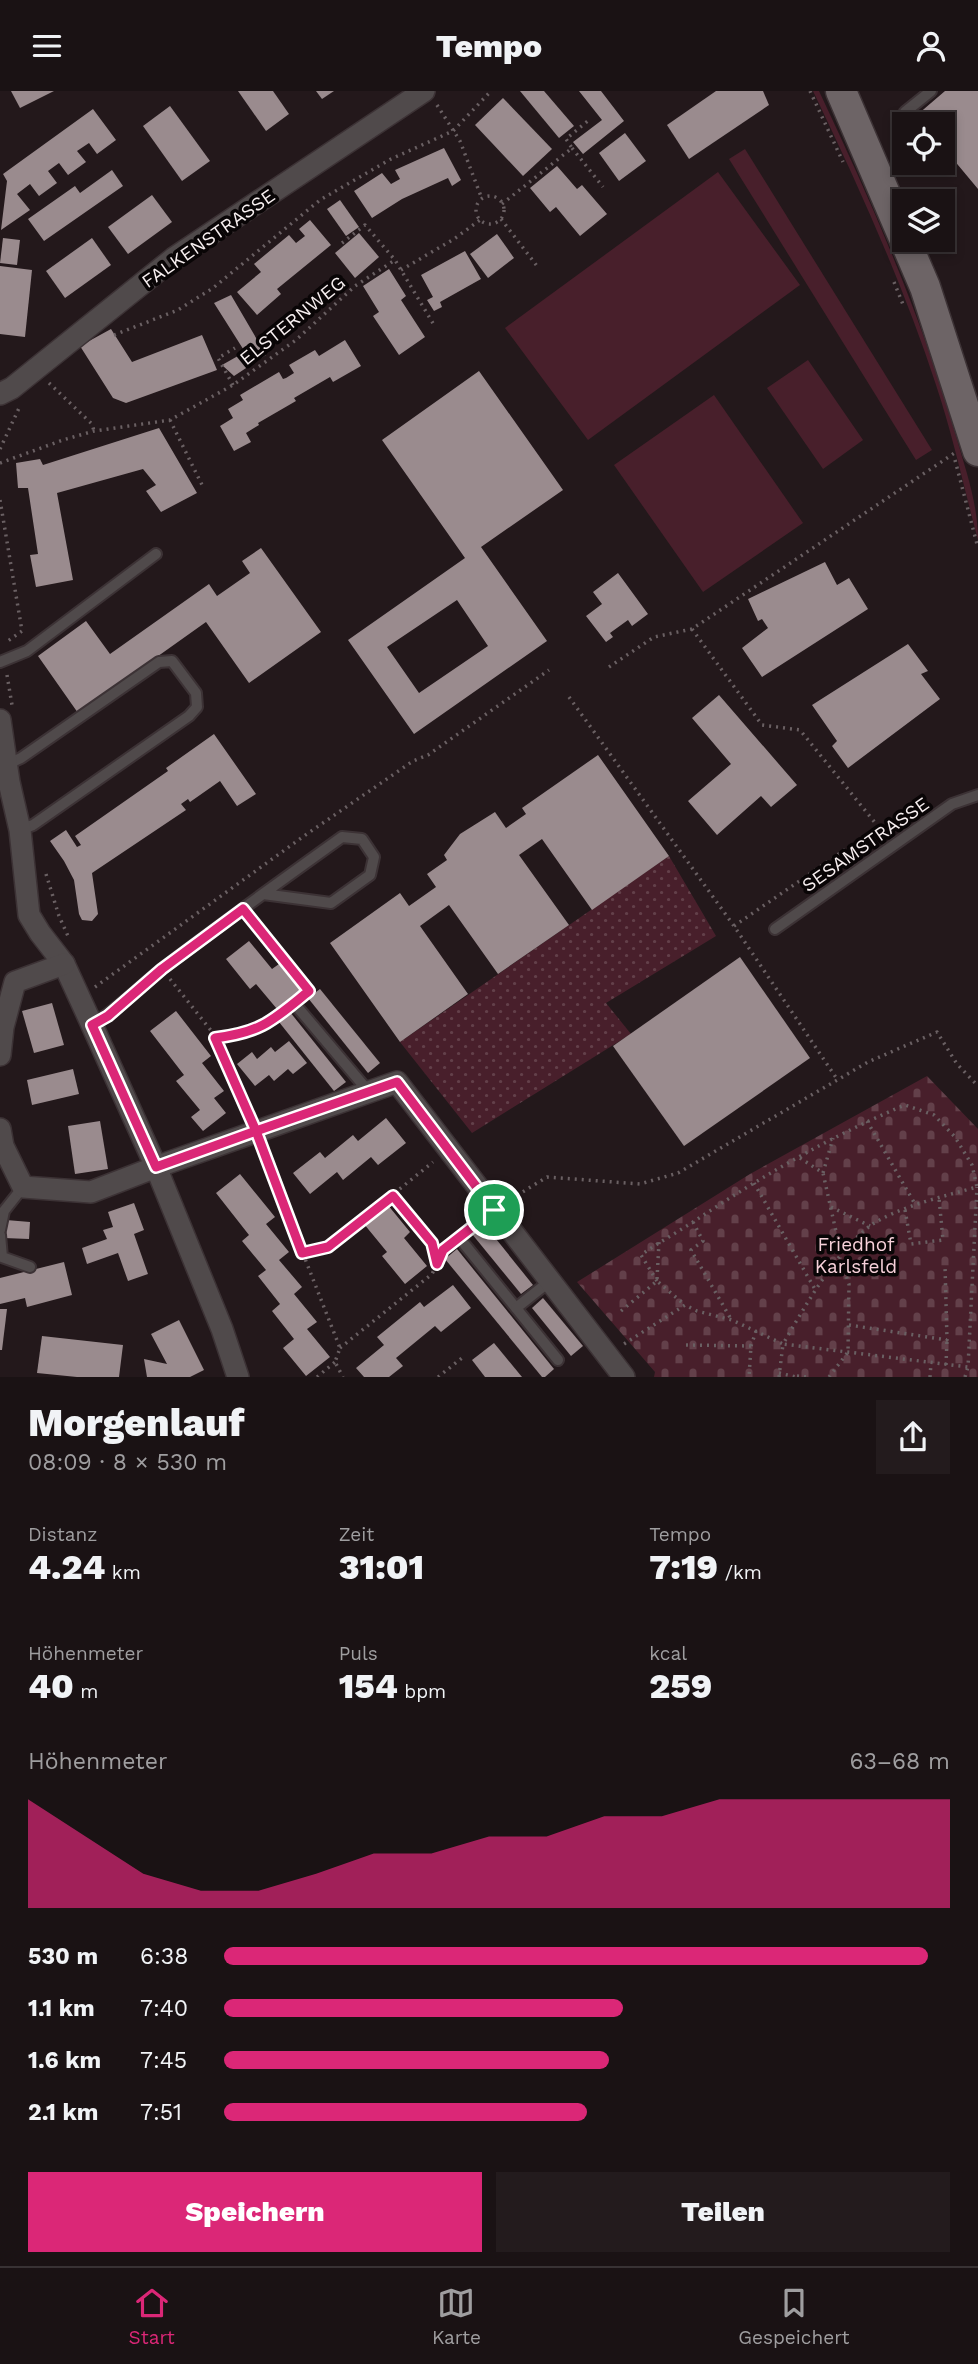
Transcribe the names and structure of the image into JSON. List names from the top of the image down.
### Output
{
  "streets": {
    "street": ["FALKENSTRASSE"],
    "lane": ["SESAMSTRASSE"],
    "path": ["ELSTERNWEG"]
  },
  "parks": ["Friedhof Karlsfeld"],
  "page": {
    "header": "Tempo",
    "heading": ["Morgenlauf", "08:09 · 8 × 530 m"],
    "stats": [
      ["Distanz", "4.24 km"],
      ["Zeit", "31:01"],
      ["Tempo", "7:19 /km"],
      ["Höhenmeter", "40 m"],
      ["Puls", "154 bpm"],
      ["kcal", "259"]
    ],
    "chart": ["Höhenmeter", "63–68 m"],
    "list": [
      {
        "name": "530 m",
        "note": "6:38"
      },
      {
        "name": "1.1 km",
        "note": "7:40"
      },
      {
        "name": "1.6 km",
        "note": "7:45"
      },
      {
        "name": "2.1 km",
        "note": "7:51"
      }
    ],
    "buttons": ["Speichern", "Teilen"],
    "tabs": ["Start", "Karte", "Gespeichert"]
  }
}
